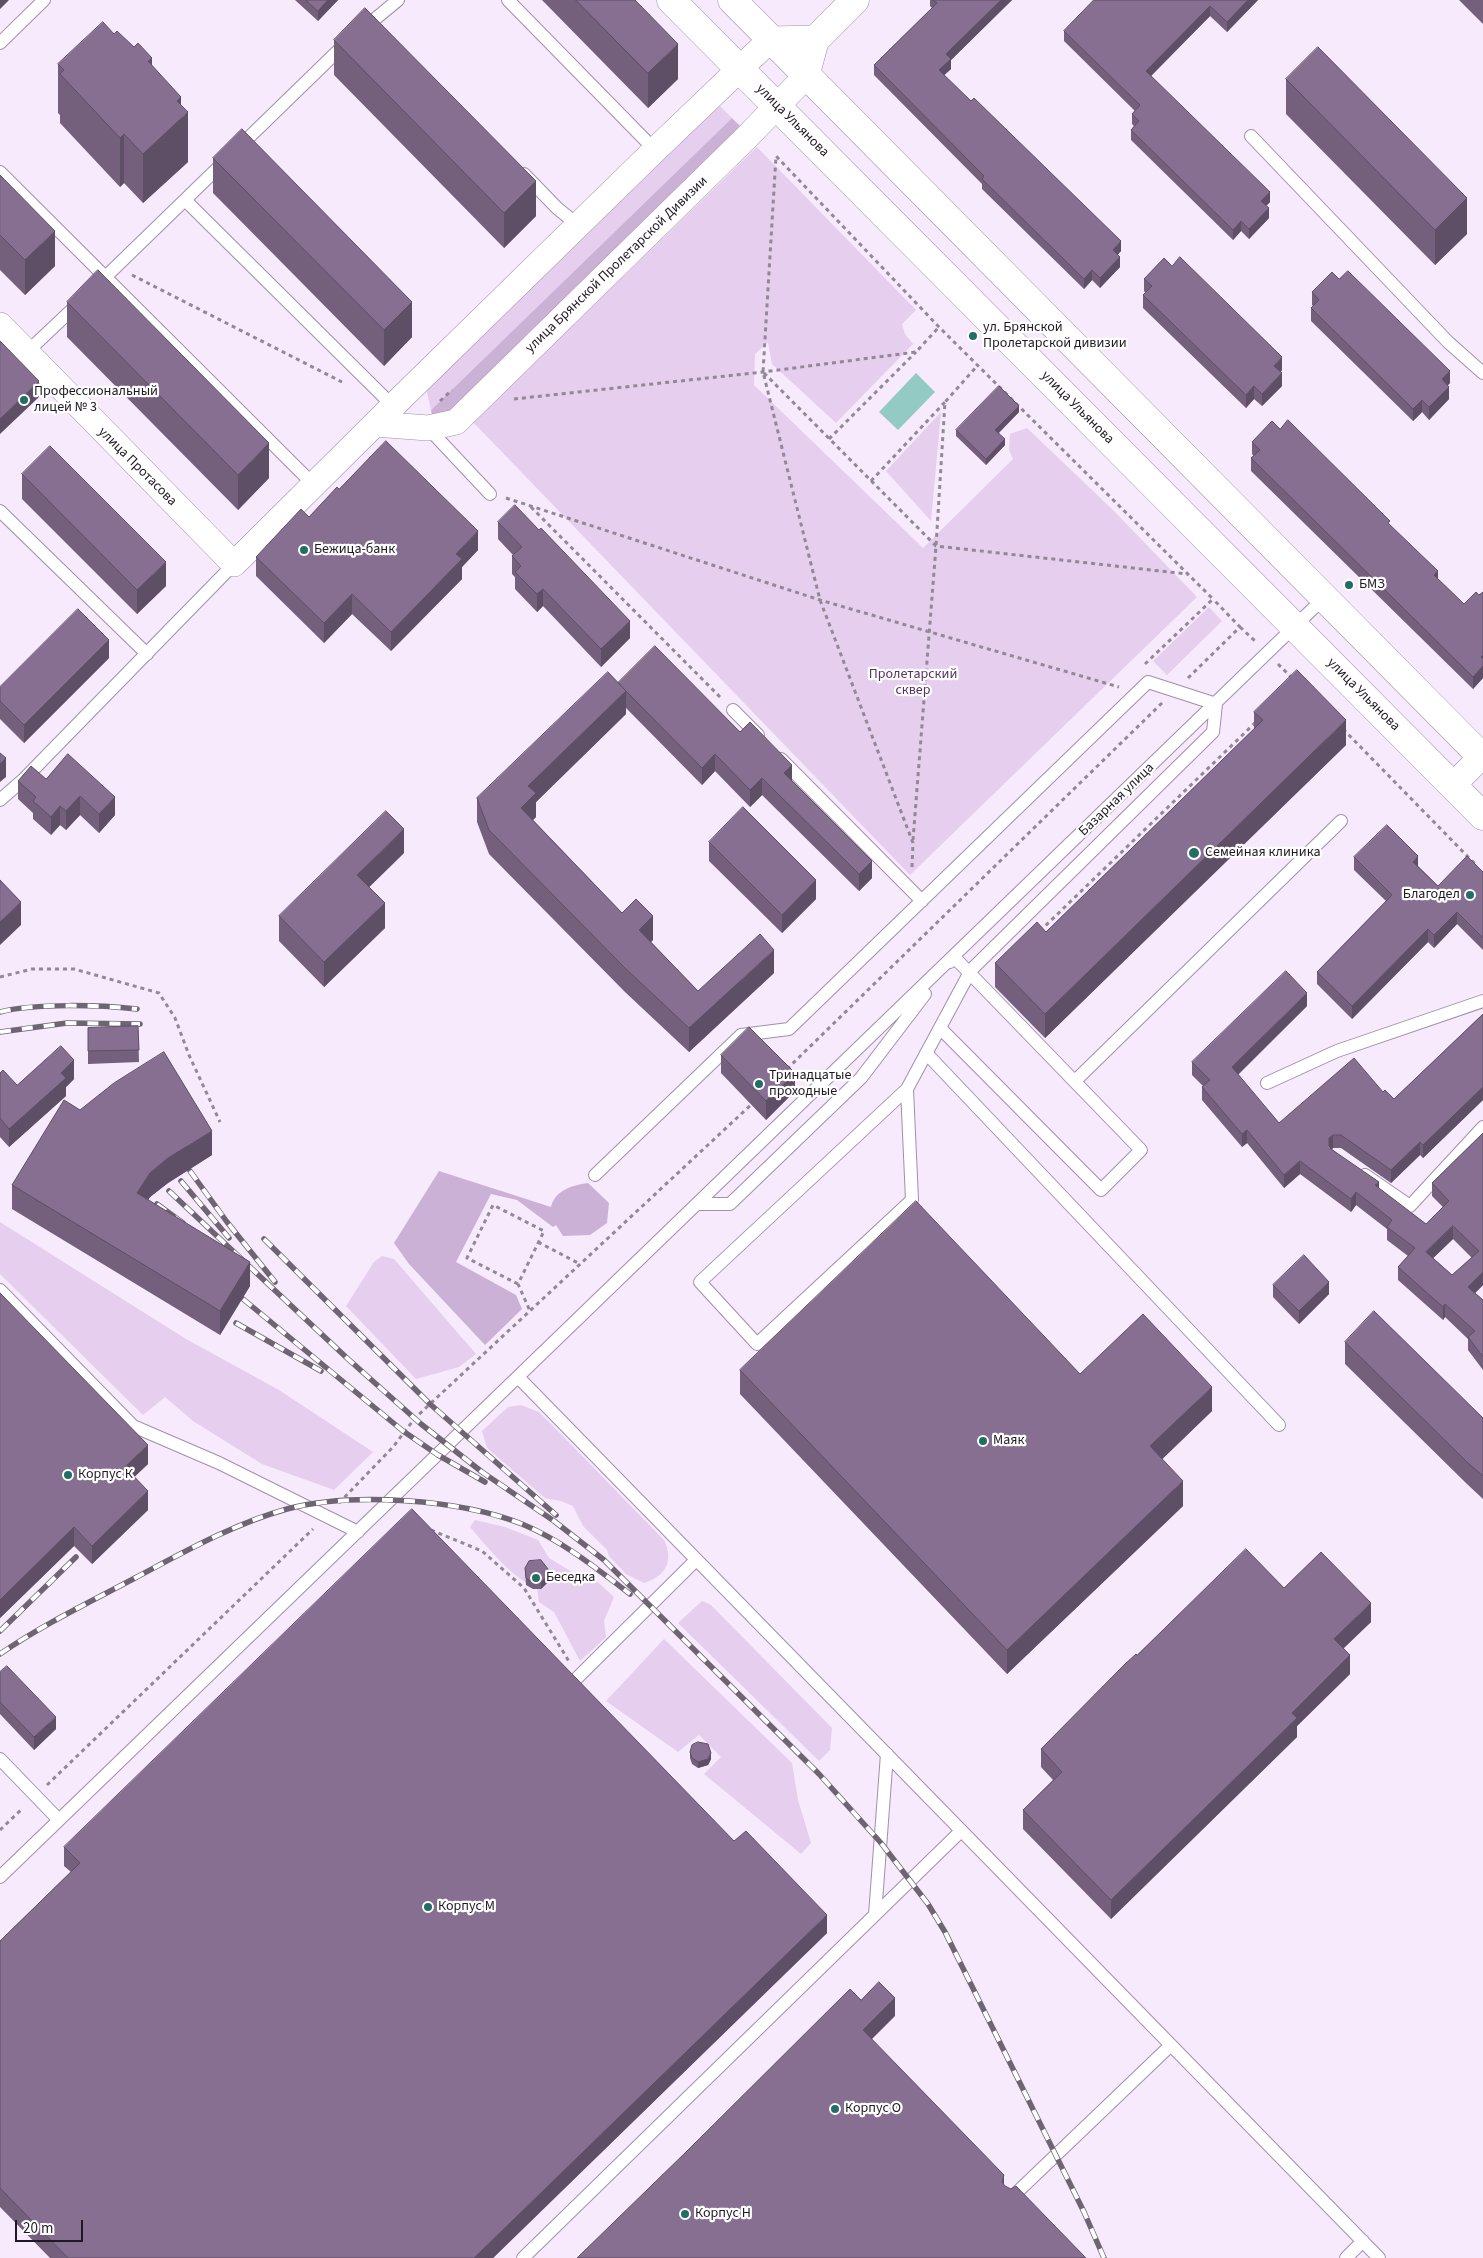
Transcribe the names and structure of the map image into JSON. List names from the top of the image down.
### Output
{
  "streets": {
    "main road": ["улица Ульянова", "улица Брянской Пролетарской Дивизии"],
    "street": ["улица Протасова"],
    "lane": ["Базарная улица"]
  },
  "crossings": [
    ["улица Ульянова", "улица Брянской Пролетарской Дивизии"],
    ["улица Ульянова", "Базарная улица"]
  ],
  "parks": ["Пролетарский сквер"],
  "places": [
    "ул. Брянской Пролетарской дивизии",
    "Профессиональный лицей № 3",
    "Бежица-банк",
    "БМЗ",
    "Семейная клиника",
    "Благодел",
    "Тринадцатые проходные",
    "Маяк",
    "Корпус К",
    "Беседка",
    "Корпус М",
    "Корпус О",
    "Корпус Н"
  ],
  "scale_bar": "20 m"
}
